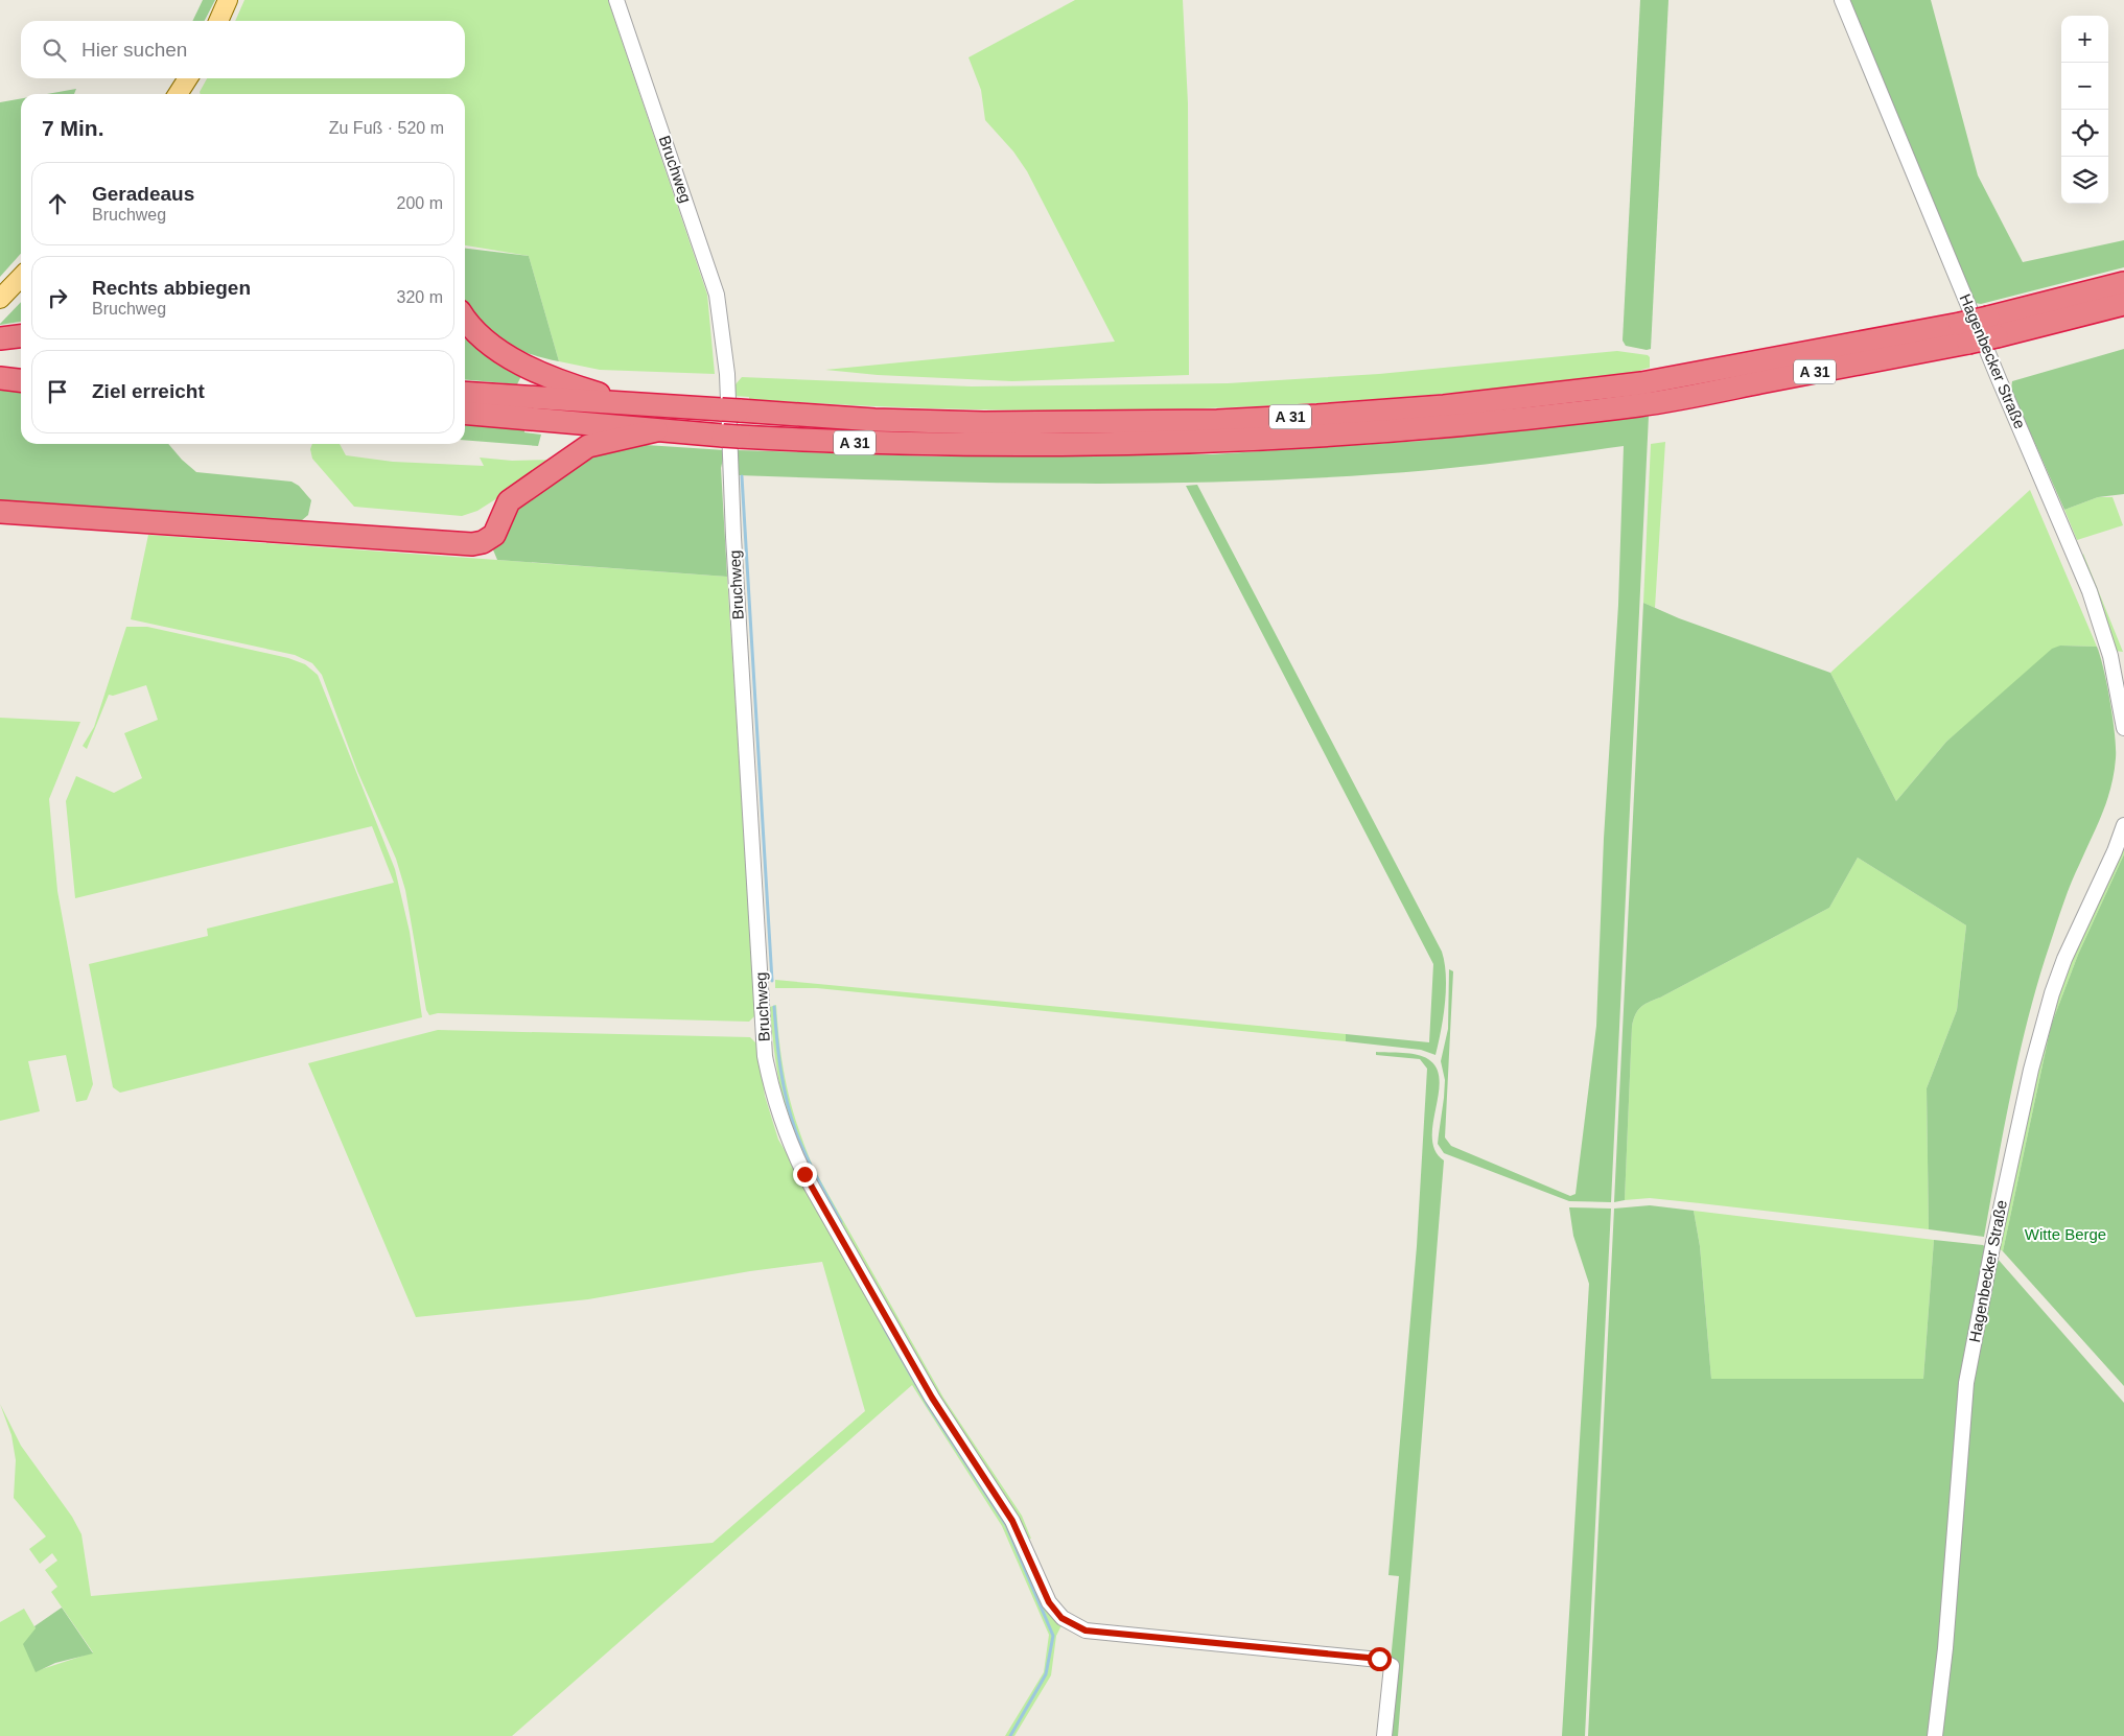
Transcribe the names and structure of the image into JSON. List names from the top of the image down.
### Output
{
  "streets": {
    "highway": ["A 31"],
    "street": ["Bruchweg", "Hagenbecker Straße"]
  },
  "parks": ["Witte Berge"],
  "page": {
    "map_buttons": ["+", "−"],
    "search": "Hier suchen",
    "heading": ["7 Min.", "Zu Fuß · 520 m"],
    "list": [
      ["Geradeaus", "Bruchweg", "200 m"],
      ["Rechts abbiegen", "Bruchweg", "320 m"],
      "Ziel erreicht"
    ]
  }
}
